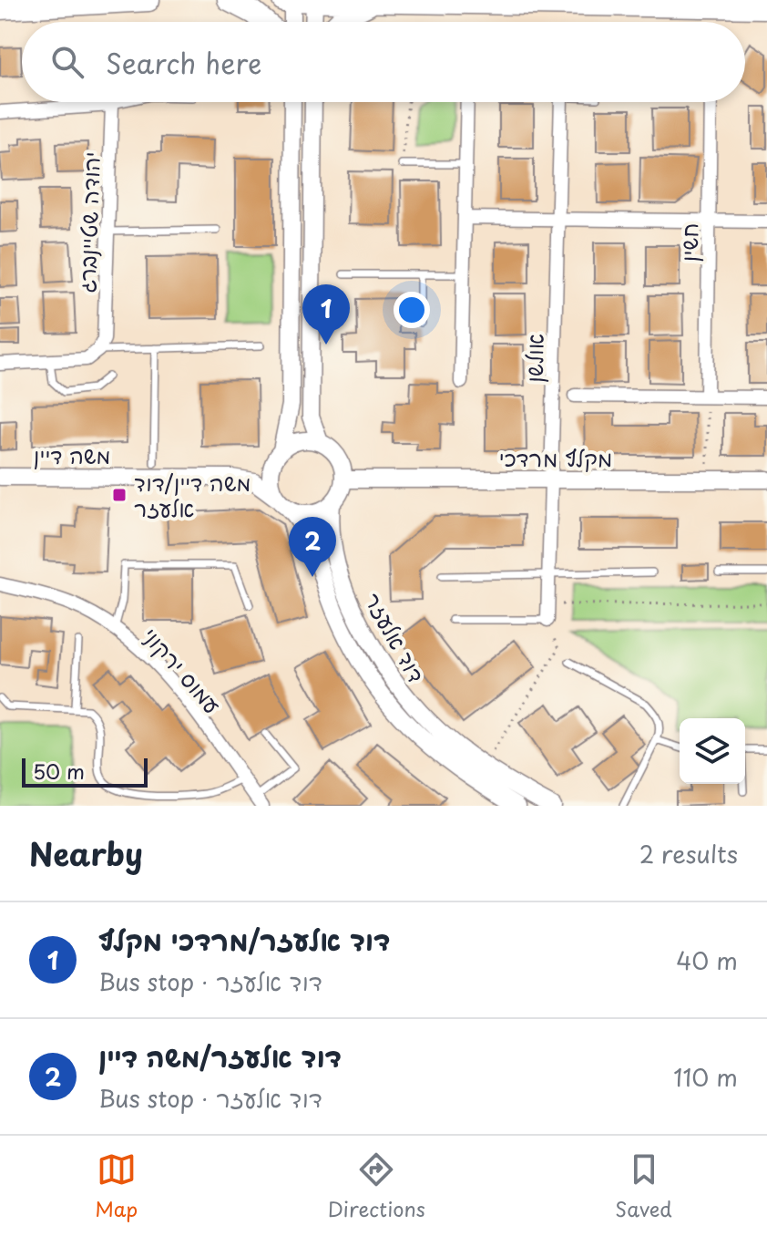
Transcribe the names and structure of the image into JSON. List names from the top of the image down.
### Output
{
  "streets": {
    "street": [
      "יהודה שטיינברג",
      "חשין",
      "אולשן",
      "משה דיין",
      "מקלף מרדכי",
      "דוד אלעזר",
      "עמוס ירקוני"
    ]
  },
  "crossings": [
    ["אולשן", "מקלף מרדכי"],
    ["משה דיין", "מקלף מרדכי"],
    ["משה דיין", "דוד אלעזר"],
    ["מקלף מרדכי", "דוד אלעזר"]
  ],
  "places": {
    "transit": ["משה דיין/דוד אלעזר"]
  },
  "scale_bar": "50 m",
  "page": {
    "search": "Search here",
    "pins": ["1", "2"],
    "scale": "50 m",
    "heading": ["Nearby", "2 results"],
    "list": [
      {
        "mark": "1",
        "name": "דוד אלעזר/מרדכי מקלף",
        "note": "Bus stop · דוד אלעזר",
        "value": "40 m"
      },
      {
        "mark": "2",
        "name": "דוד אלעזר/משה דיין",
        "note": "Bus stop · דוד אלעזר",
        "value": "110 m"
      }
    ],
    "nav": ["Map", "Directions", "Saved"]
  }
}
